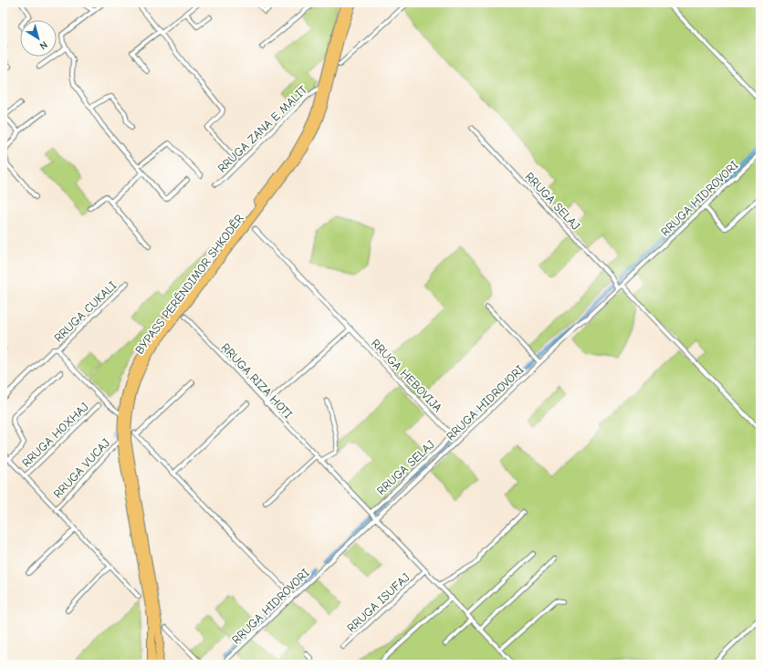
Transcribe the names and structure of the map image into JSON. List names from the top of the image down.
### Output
{
  "streets": {
    "highway": ["BYPASS PERËNDIMOR SHKODËR"],
    "street": [
      "RRUGA ZANA E MALIT",
      "RRUGA HIDROVORI",
      "RRUGA SELAJ",
      "RRUGA CUKALI",
      "RRUGA HEBOVIJA",
      "RRUGA RIZA HOTI",
      "RRUGA HOXHAJ",
      "RRUGA VUCAJ",
      "RRUGA ISUFAJ"
    ]
  },
  "crossings": [
    ["RRUGA ZANA E MALIT", "BYPASS PERËNDIMOR SHKODËR"],
    ["RRUGA HIDROVORI", "RRUGA SELAJ"],
    ["RRUGA HIDROVORI", "RRUGA RIZA HOTI"],
    ["RRUGA HIDROVORI", "RRUGA ISUFAJ"],
    ["RRUGA SELAJ", "RRUGA HEBOVIJA"],
    ["RRUGA SELAJ", "RRUGA RIZA HOTI"],
    ["BYPASS PERËNDIMOR SHKODËR", "RRUGA CUKALI"],
    ["BYPASS PERËNDIMOR SHKODËR", "RRUGA VUCAJ"],
    ["RRUGA RIZA HOTI", "RRUGA ISUFAJ"]
  ],
  "north": "bottom right"
}
